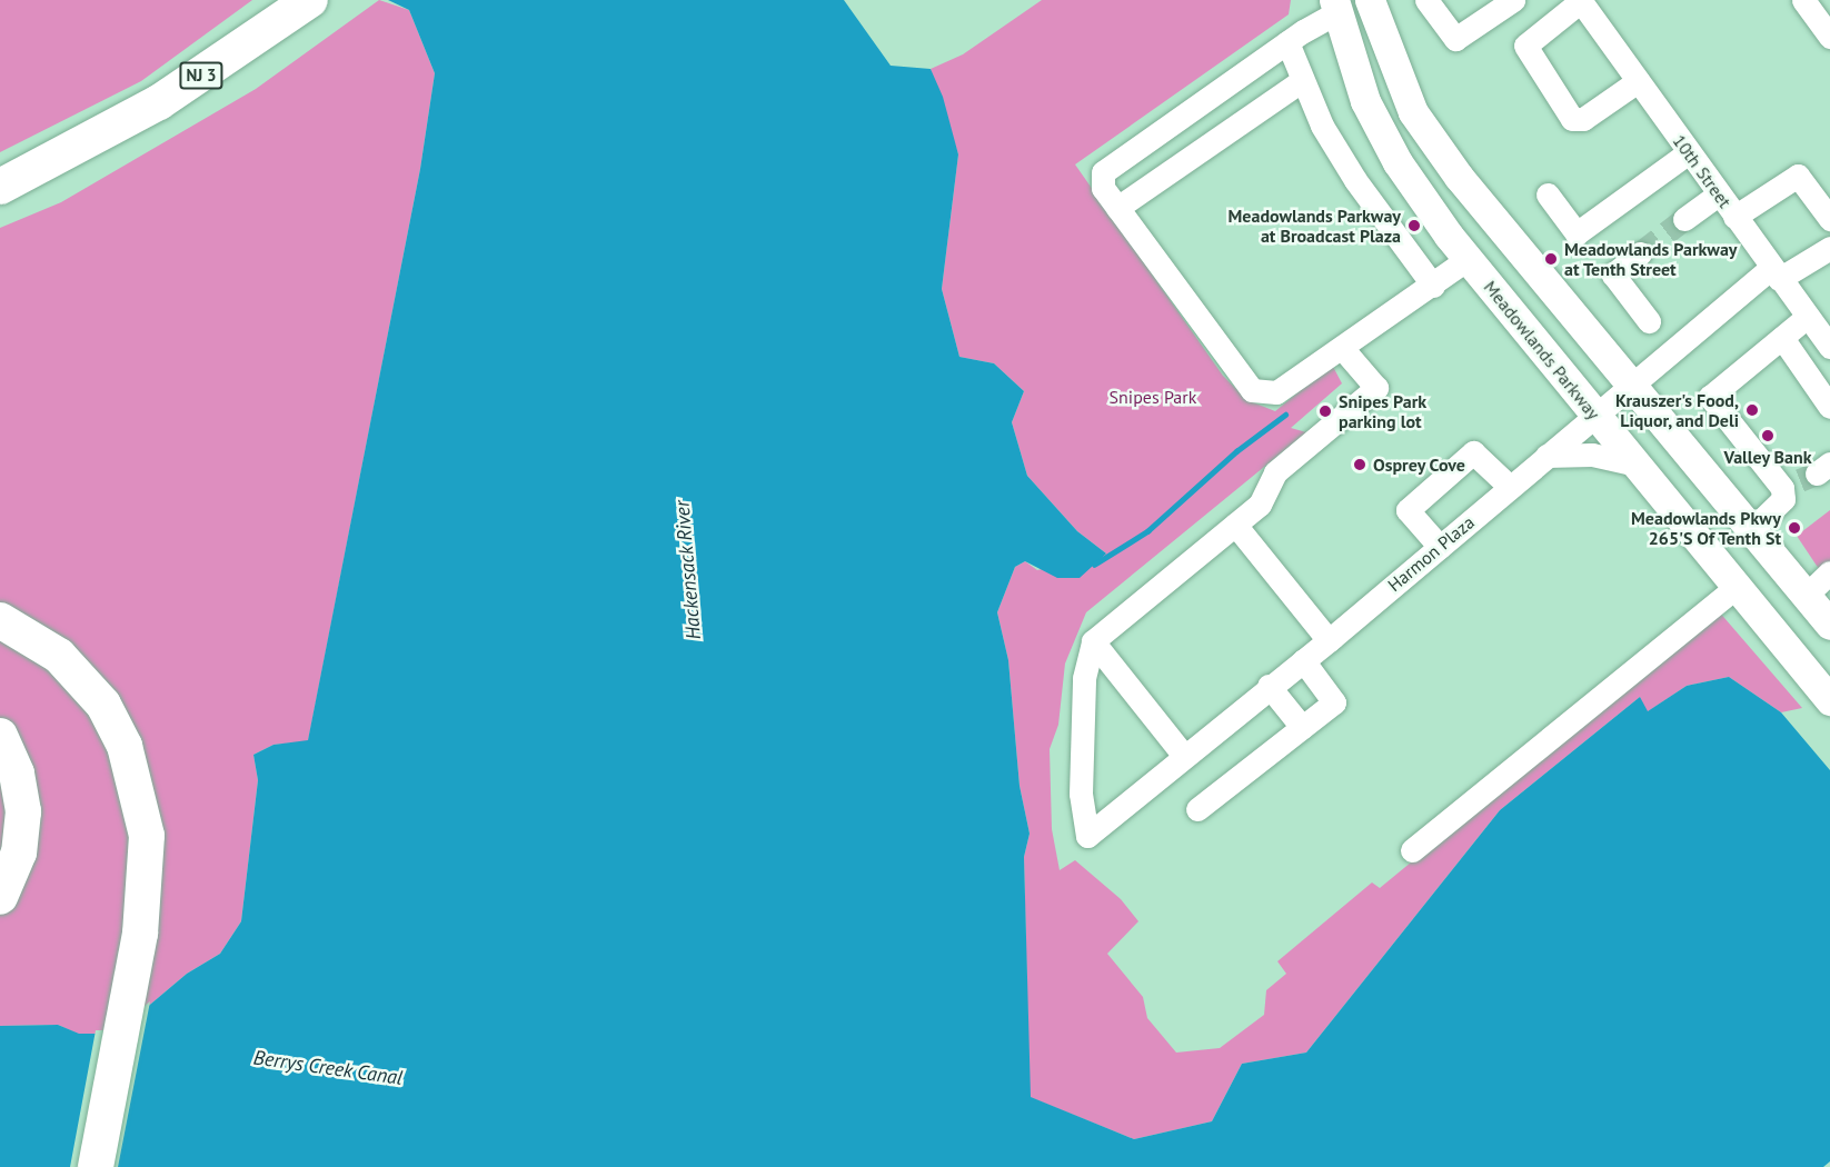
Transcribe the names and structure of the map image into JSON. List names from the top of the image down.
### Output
{
  "streets": {
    "highway": ["NJ 3"],
    "main road": ["Meadowlands Parkway"],
    "street": ["10th Street", "Harmon Plaza"]
  },
  "crossings": [
    ["10th Street", "Harmon Plaza"],
    ["Meadowlands Parkway", "Harmon Plaza"]
  ],
  "water": ["Hackensack River", "Berrys Creek Canal"],
  "parks": ["Snipes Park"],
  "places": [
    "Meadowlands Parkway at Broadcast Plaza",
    "Meadowlands Parkway at Tenth Street",
    "Krauszer's Food, Liquor, and Deli",
    "Snipes Park parking lot",
    "Valley Bank",
    "Osprey Cove",
    "Meadowlands Pkwy 265'S Of Tenth St"
  ]
}
